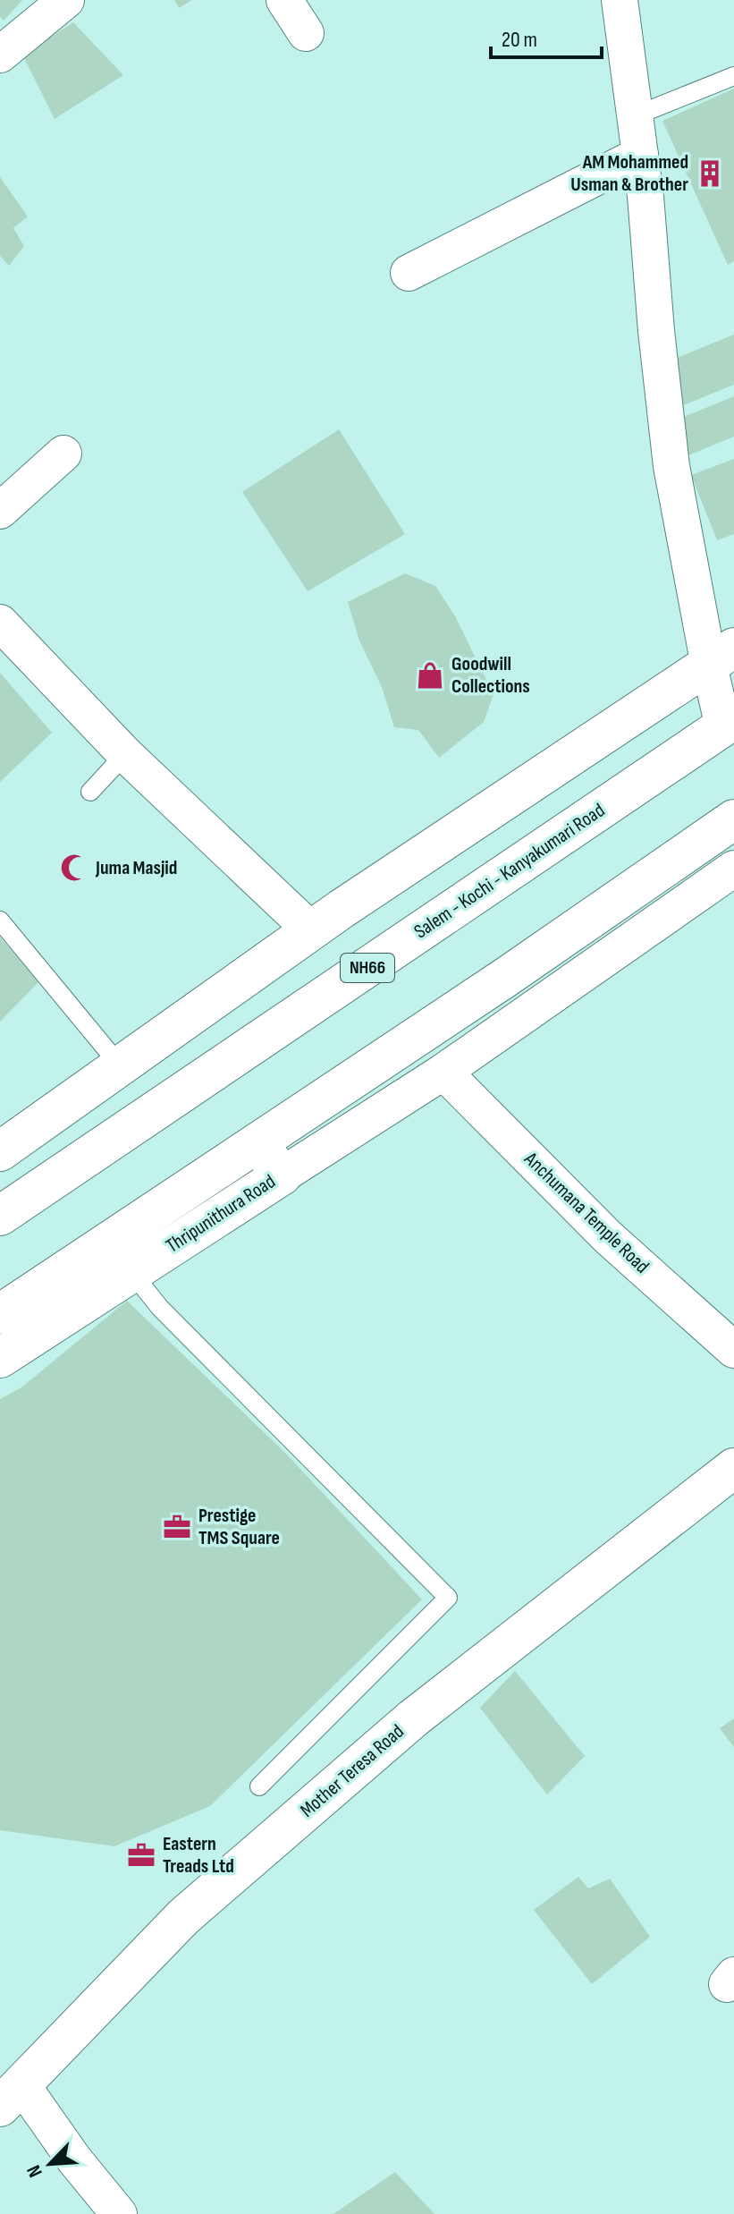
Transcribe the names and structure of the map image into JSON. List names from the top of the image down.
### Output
{
  "streets": {
    "main road": [
      "Salem - Kochi - Kanyakumari Road",
      "NH66",
      "Thripunithura Road",
      "Mother Teresa Road"
    ],
    "street": ["Anchumana Temple Road"]
  },
  "crossings": [
    ["Anchumana Temple Road", "Thripunithura Road"]
  ],
  "places": {
    "building": ["AM Mohammed Usman & Brother"],
    "shop": ["Goodwill Collections"],
    "mosque": ["Juma Masjid"],
    "office": ["Prestige TMS Square", "Eastern Treads Ltd"]
  },
  "scale_bar": "20 m",
  "north": "bottom left"
}
